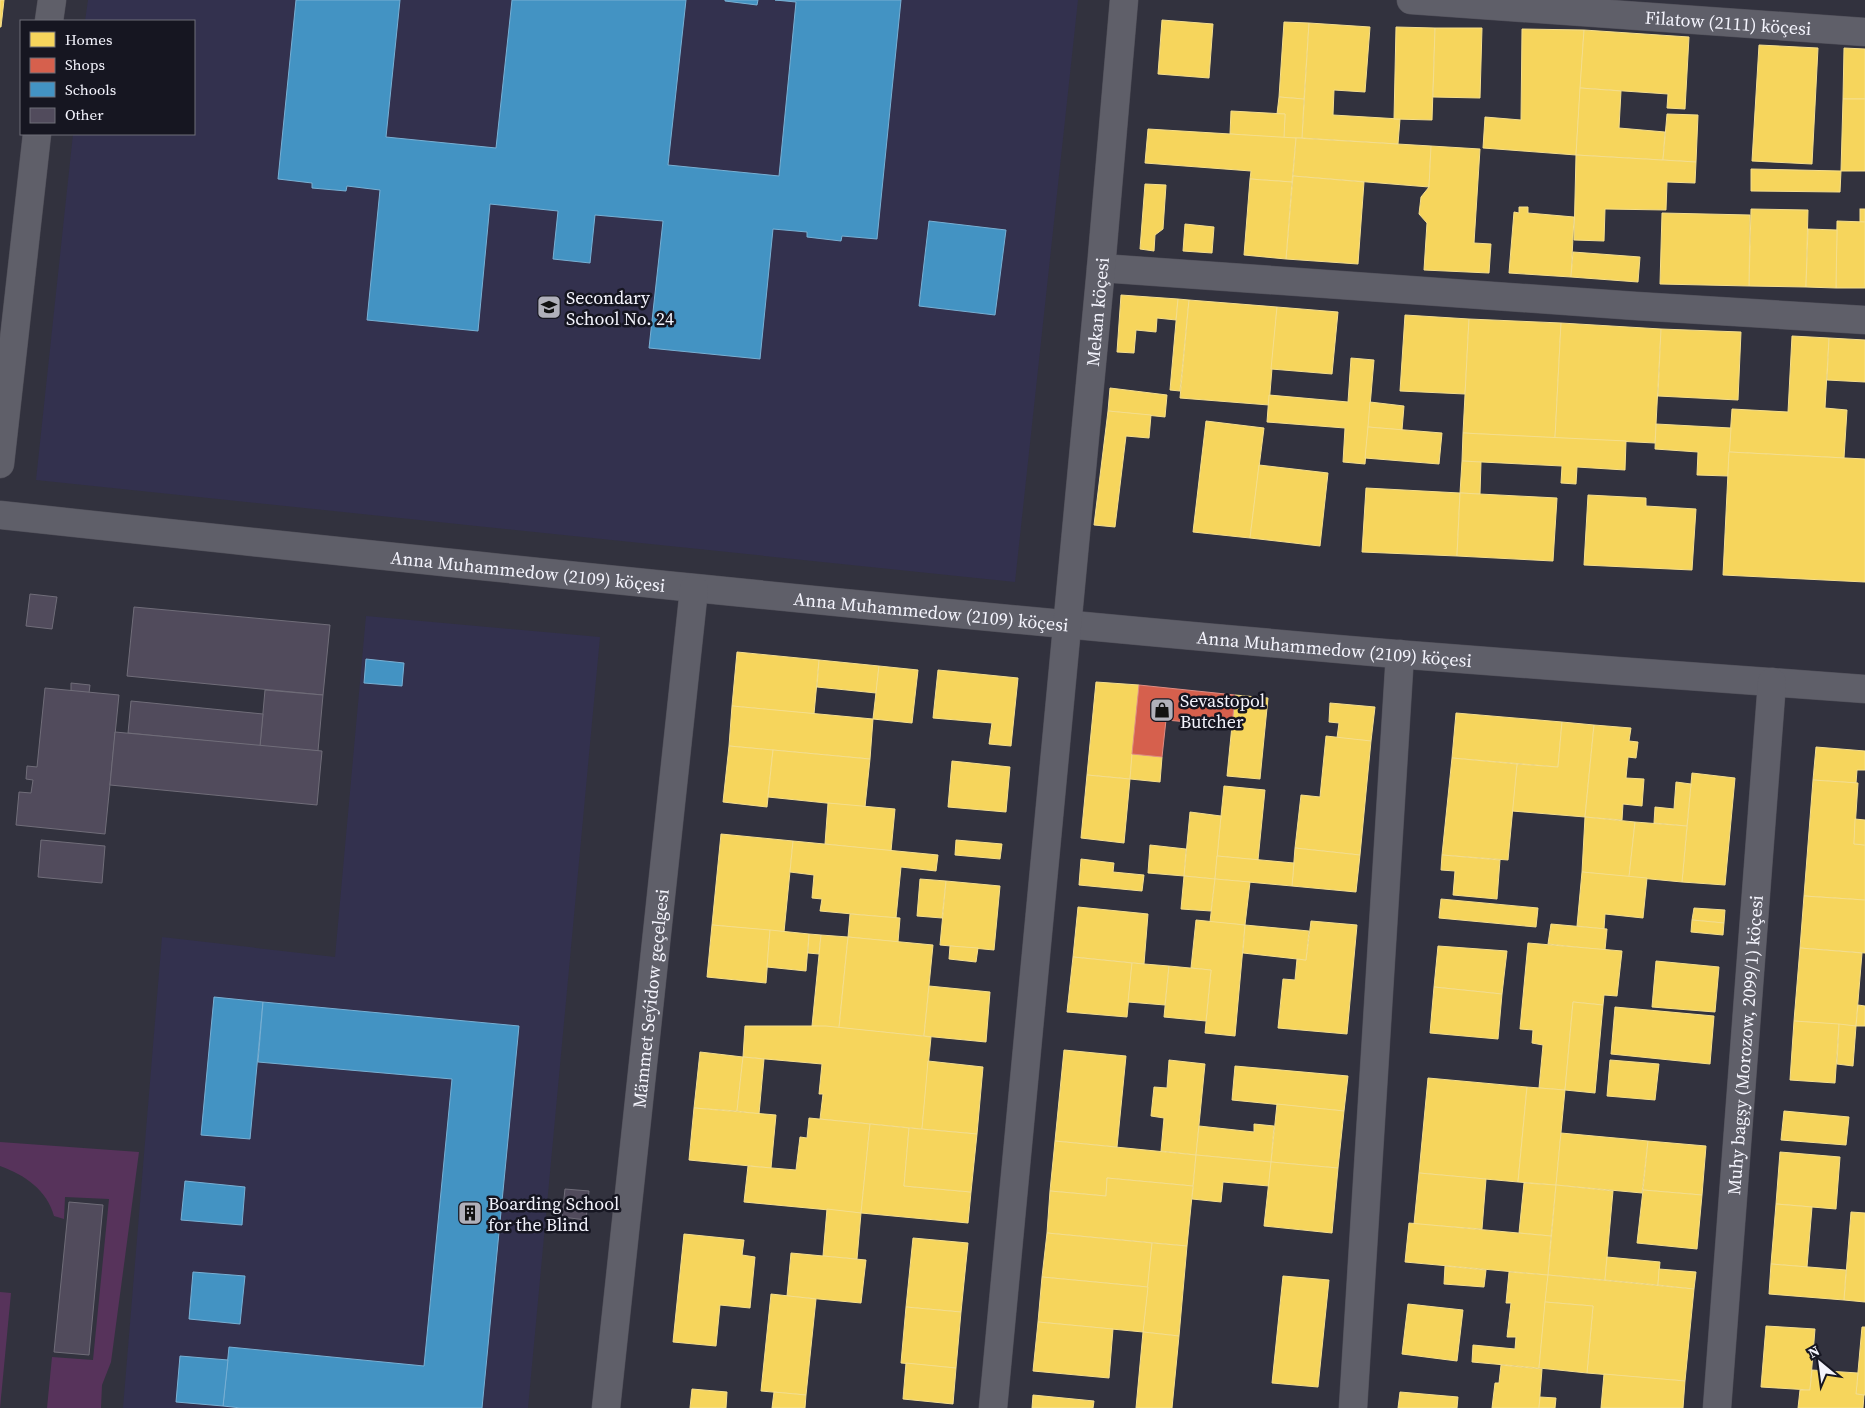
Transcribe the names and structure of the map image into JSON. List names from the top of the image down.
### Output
{
  "streets": {
    "street": [
      "Filatow (2111) köçesi",
      "Mekan köçesi",
      "Anna Muhammedow (2109) köçesi",
      "Mämmet Seýidow geçelgesi",
      "Muhy bagşy (Morozow, 2099/1) köçesi"
    ]
  },
  "crossings": [
    ["Mekan köçesi", "Anna Muhammedow (2109) köçesi"],
    ["Anna Muhammedow (2109) köçesi", "Mämmet Seýidow geçelgesi"],
    ["Anna Muhammedow (2109) köçesi", "Muhy bagşy (Morozow, 2099/1) köçesi"]
  ],
  "places": {
    "school or university": ["Secondary School No. 24"],
    "shop": ["Sevastopol Butcher"],
    "building": ["Boarding School for the Blind"]
  },
  "legend": [
    "Homes",
    "Shops",
    "Schools",
    "Other"
  ],
  "north": "top left"
}
